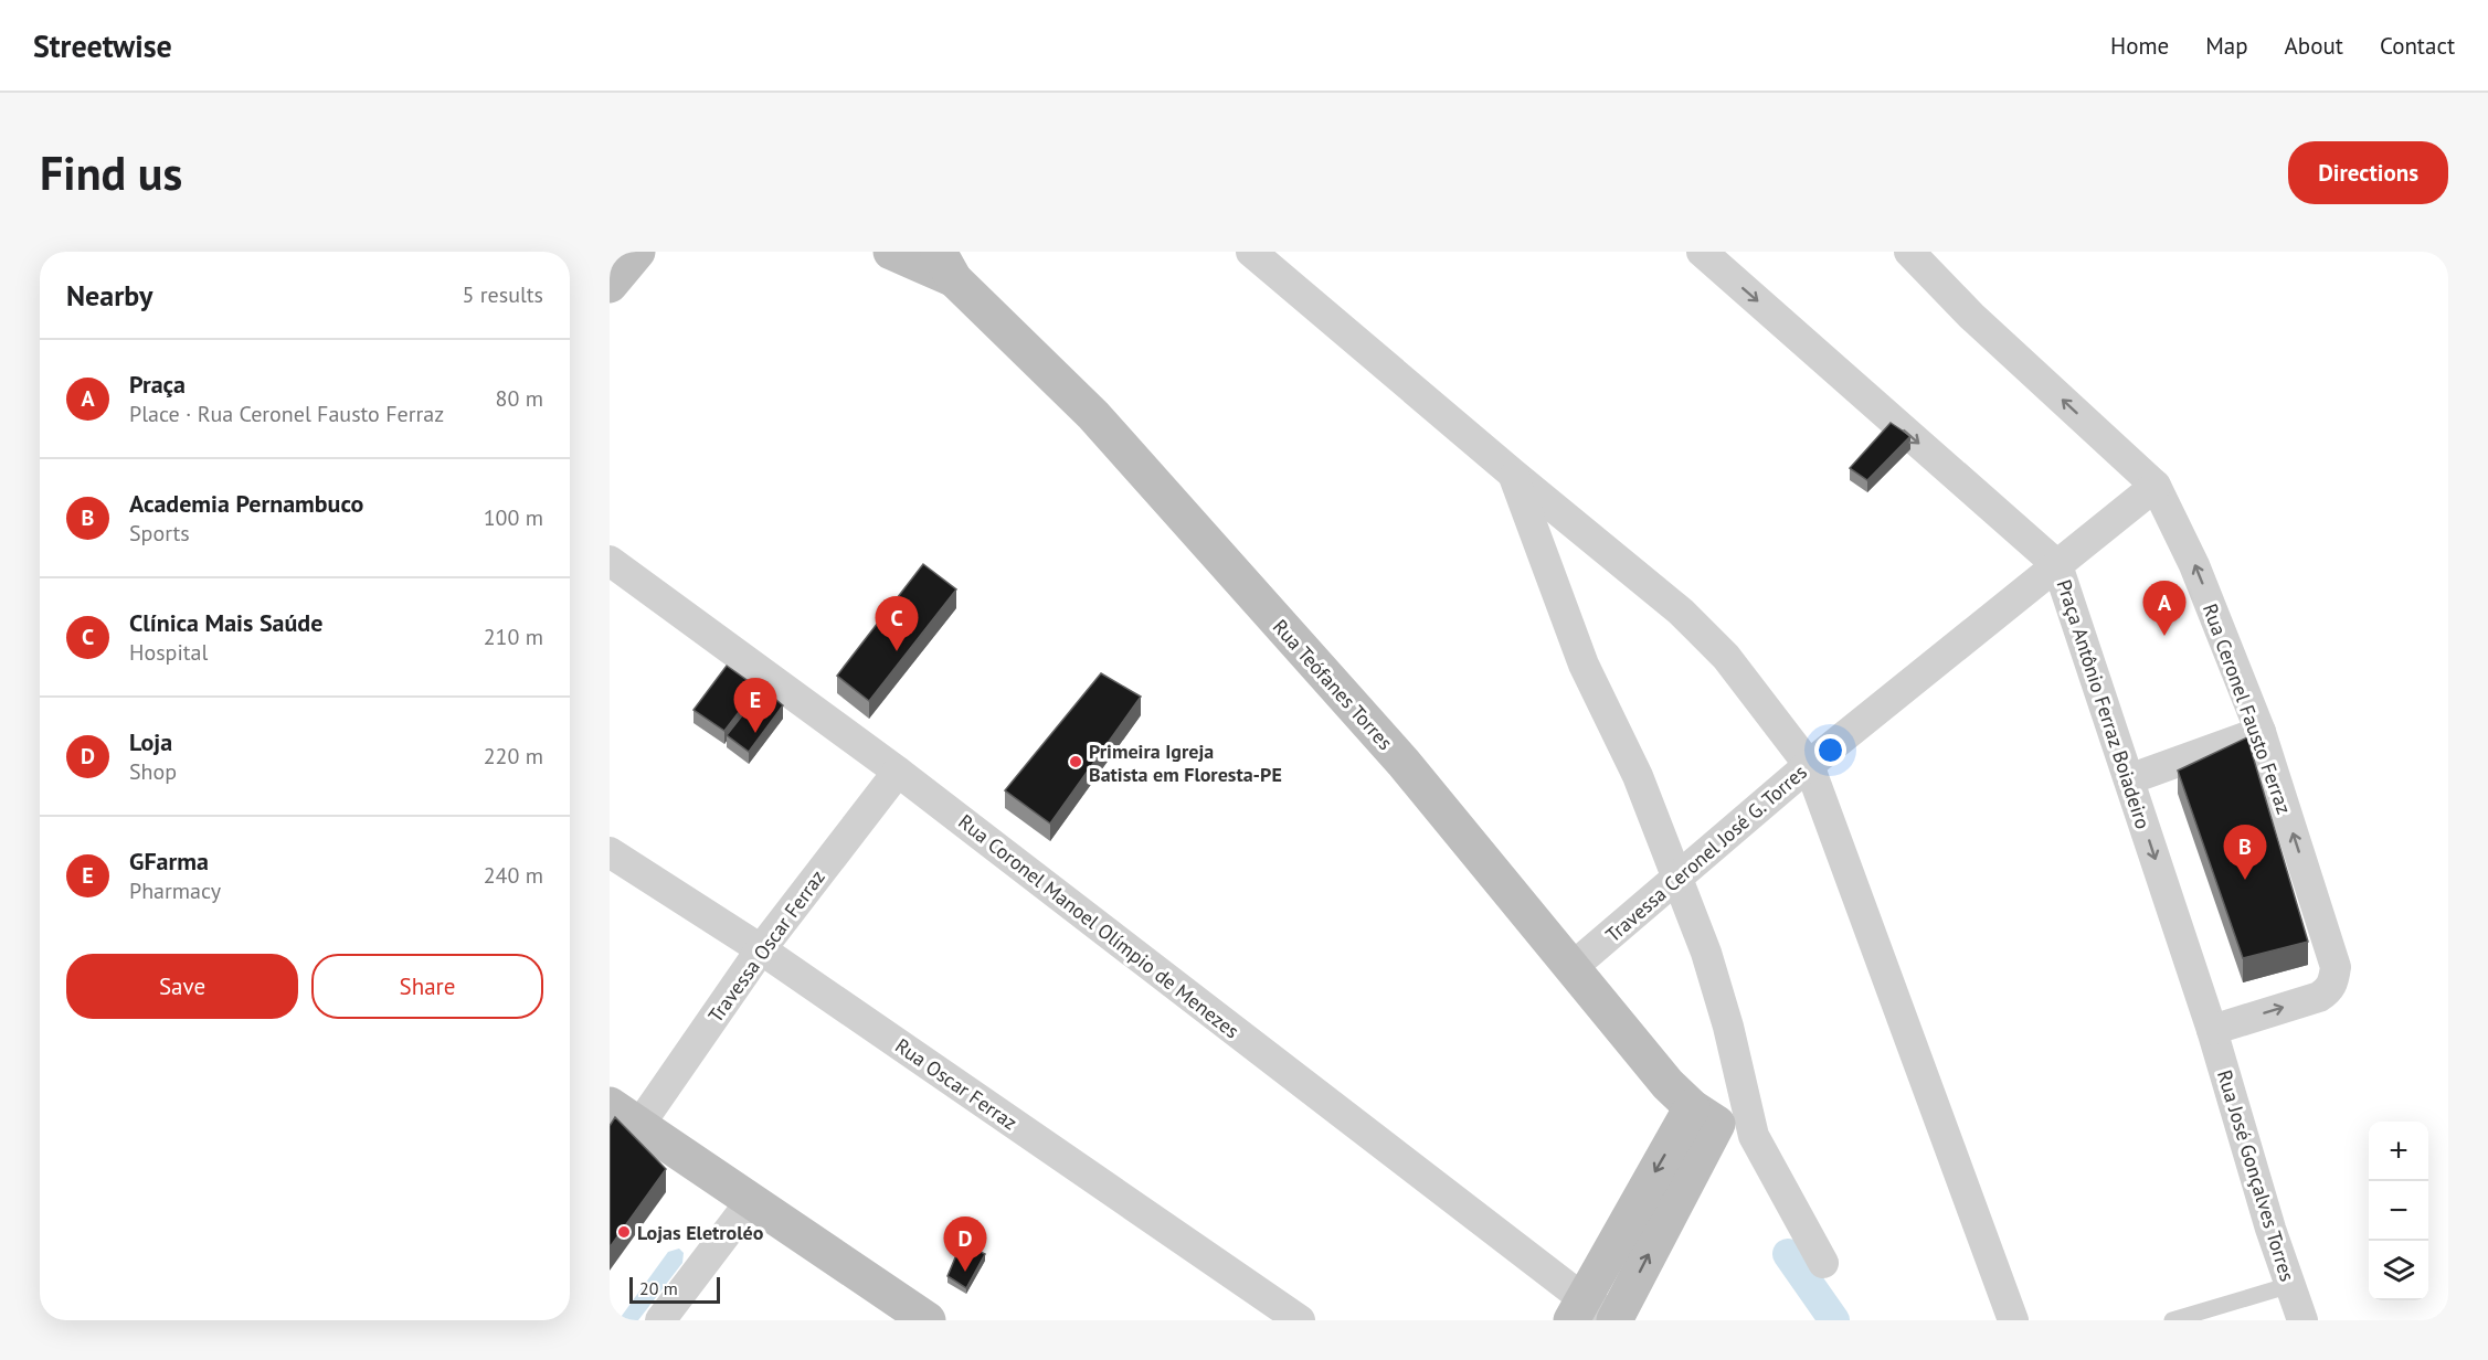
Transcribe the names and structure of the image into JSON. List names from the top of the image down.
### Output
{
  "streets": {
    "street": [
      "Rua Teófanes Torres",
      "Praça Antônio Ferraz Boiadeiro",
      "Rua Ceronel Fausto Ferraz",
      "Travessa Ceronel José G. Torres",
      "Rua Coronel Manoel Olímpio de Menezes",
      "Travessa Oscar Ferraz",
      "Rua Oscar Ferraz",
      "Rua José Gonçalves Torres"
    ]
  },
  "crossings": [
    ["Rua Teófanes Torres", "Travessa Ceronel José G. Torres"],
    ["Praça Antônio Ferraz Boiadeiro", "Rua Ceronel Fausto Ferraz"],
    ["Praça Antônio Ferraz Boiadeiro", "Travessa Ceronel José G. Torres"],
    ["Praça Antônio Ferraz Boiadeiro", "Rua José Gonçalves Torres"],
    ["Rua Ceronel Fausto Ferraz", "Travessa Ceronel José G. Torres"],
    ["Rua Ceronel Fausto Ferraz", "Rua José Gonçalves Torres"],
    ["Rua Coronel Manoel Olímpio de Menezes", "Travessa Oscar Ferraz"],
    ["Travessa Oscar Ferraz", "Rua Oscar Ferraz"]
  ],
  "one_way": ["Praça Antônio Ferraz Boiadeiro", "Rua Ceronel Fausto Ferraz"],
  "places": ["Primeira Igreja Batista em Floresta-PE", "Lojas Eletroléo"],
  "scale_bar": "20 m",
  "page": {
    "header": "Streetwise",
    "nav": [
      "Home",
      "Map",
      "About",
      "Contact"
    ],
    "buttons": [
      "Directions",
      ["Save", "Share"]
    ],
    "title": "Find us",
    "heading": ["Nearby", "5 results"],
    "list": [
      {
        "mark": "A",
        "name": "Praça",
        "note": "Place · Rua Ceronel Fausto Ferraz",
        "value": "80 m"
      },
      {
        "mark": "B",
        "name": "Academia Pernambuco",
        "note": "Sports",
        "value": "100 m"
      },
      {
        "mark": "C",
        "name": "Clínica Mais Saúde",
        "note": "Hospital",
        "value": "210 m"
      },
      {
        "mark": "D",
        "name": "Loja",
        "note": "Shop",
        "value": "220 m"
      },
      {
        "mark": "E",
        "name": "GFarma",
        "note": "Pharmacy",
        "value": "240 m"
      }
    ],
    "pins": [
      "A",
      "C",
      "E",
      "B",
      "D"
    ],
    "map_buttons": ["+", "−"],
    "scale": "20 m"
  }
}
